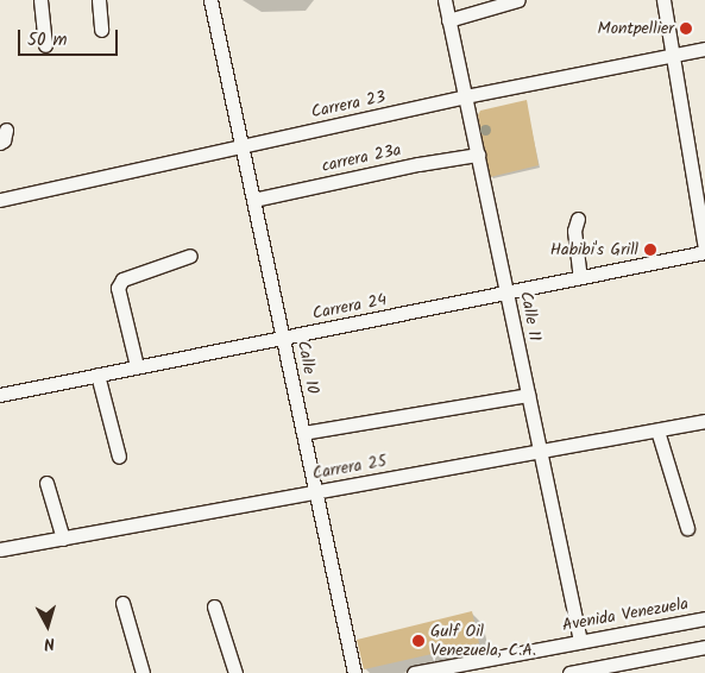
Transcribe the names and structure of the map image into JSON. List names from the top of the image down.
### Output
{
  "streets": {
    "street": [
      "Carrera 23",
      "carrera 23a",
      "Carrera 24",
      "Calle 11",
      "Calle 10",
      "Carrera 25",
      "Avenida Venezuela"
    ]
  },
  "crossings": [
    ["Carrera 23", "Calle 11"],
    ["Carrera 23", "Calle 10"],
    ["carrera 23a", "Calle 11"],
    ["carrera 23a", "Calle 10"],
    ["Carrera 24", "Calle 11"],
    ["Carrera 24", "Calle 10"],
    ["Calle 11", "Carrera 25"],
    ["Calle 11", "Avenida Venezuela"],
    ["Calle 10", "Carrera 25"]
  ],
  "places": ["Montpellier", "Habibi's Grill", "Gulf Oil Venezuela, C.A."],
  "scale_bar": "50 m",
  "north": "bottom"
}
